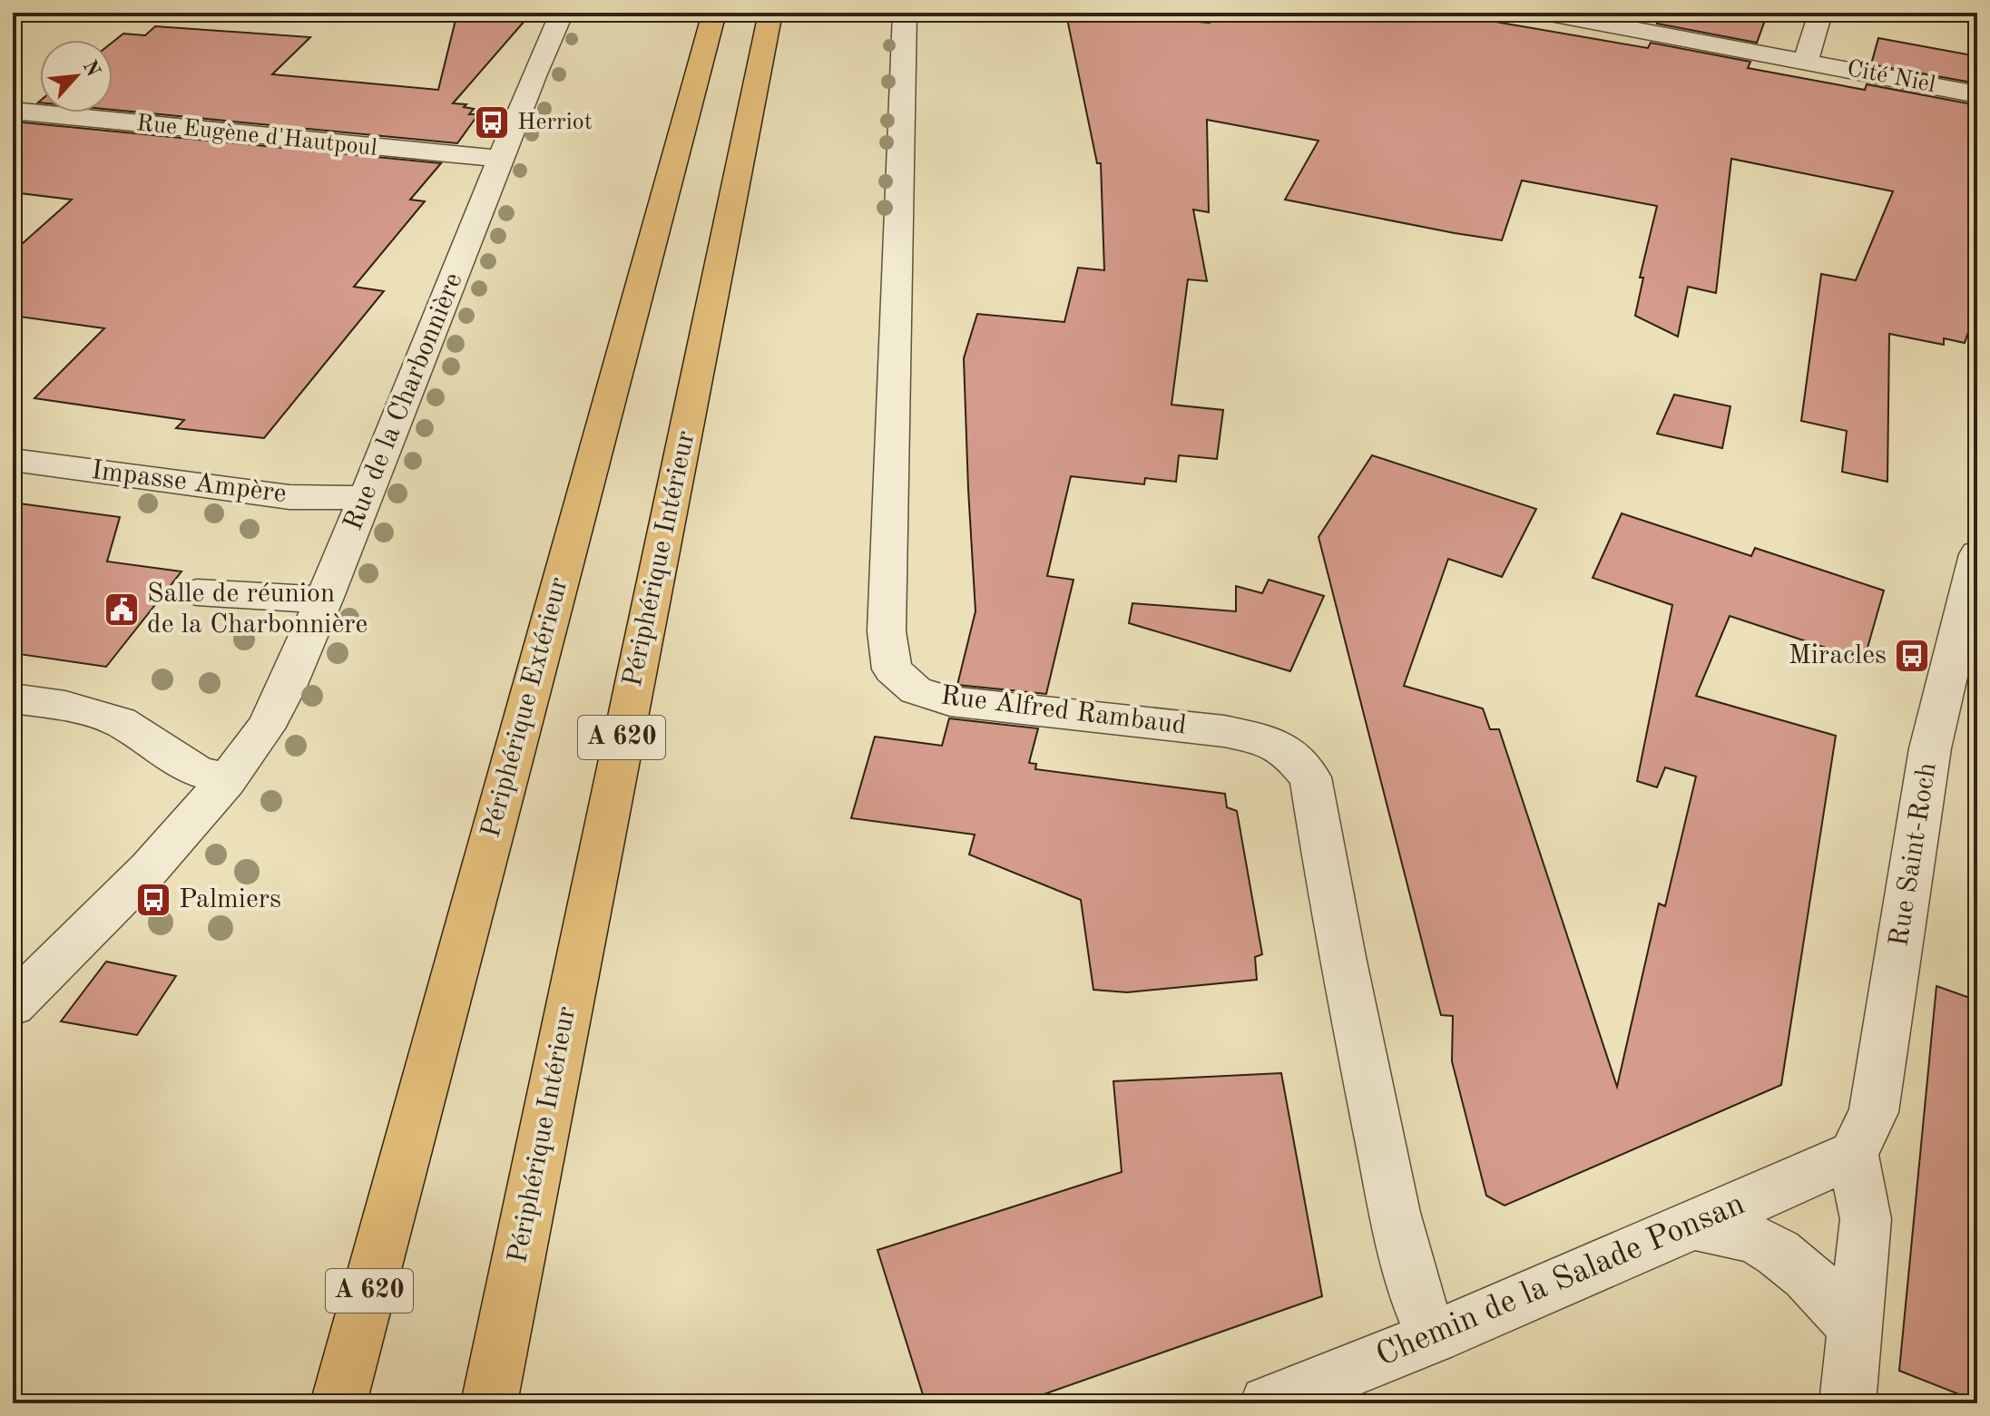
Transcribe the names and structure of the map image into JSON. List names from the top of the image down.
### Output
{
  "streets": {
    "highway": ["Périphérique Intérieur", "Périphérique Extérieur", "A 620"],
    "street": [
      "Cité Niel",
      "Rue Eugène d'Hautpoul",
      "Rue de la Charbonnière",
      "Impasse Ampère",
      "Rue Alfred Rambaud",
      "Rue Saint-Roch",
      "Chemin de la Salade Ponsan"
    ]
  },
  "crossings": [
    ["Rue Eugène d'Hautpoul", "Rue de la Charbonnière"],
    ["Rue de la Charbonnière", "Impasse Ampère"],
    ["Rue Alfred Rambaud", "Chemin de la Salade Ponsan"],
    ["Rue Saint-Roch", "Chemin de la Salade Ponsan"]
  ],
  "places": {
    "bus stop": ["Herriot", "Miracles", "Palmiers"],
    "public building": ["Salle de réunion de la Charbonnière"]
  },
  "north": "top right"
}
